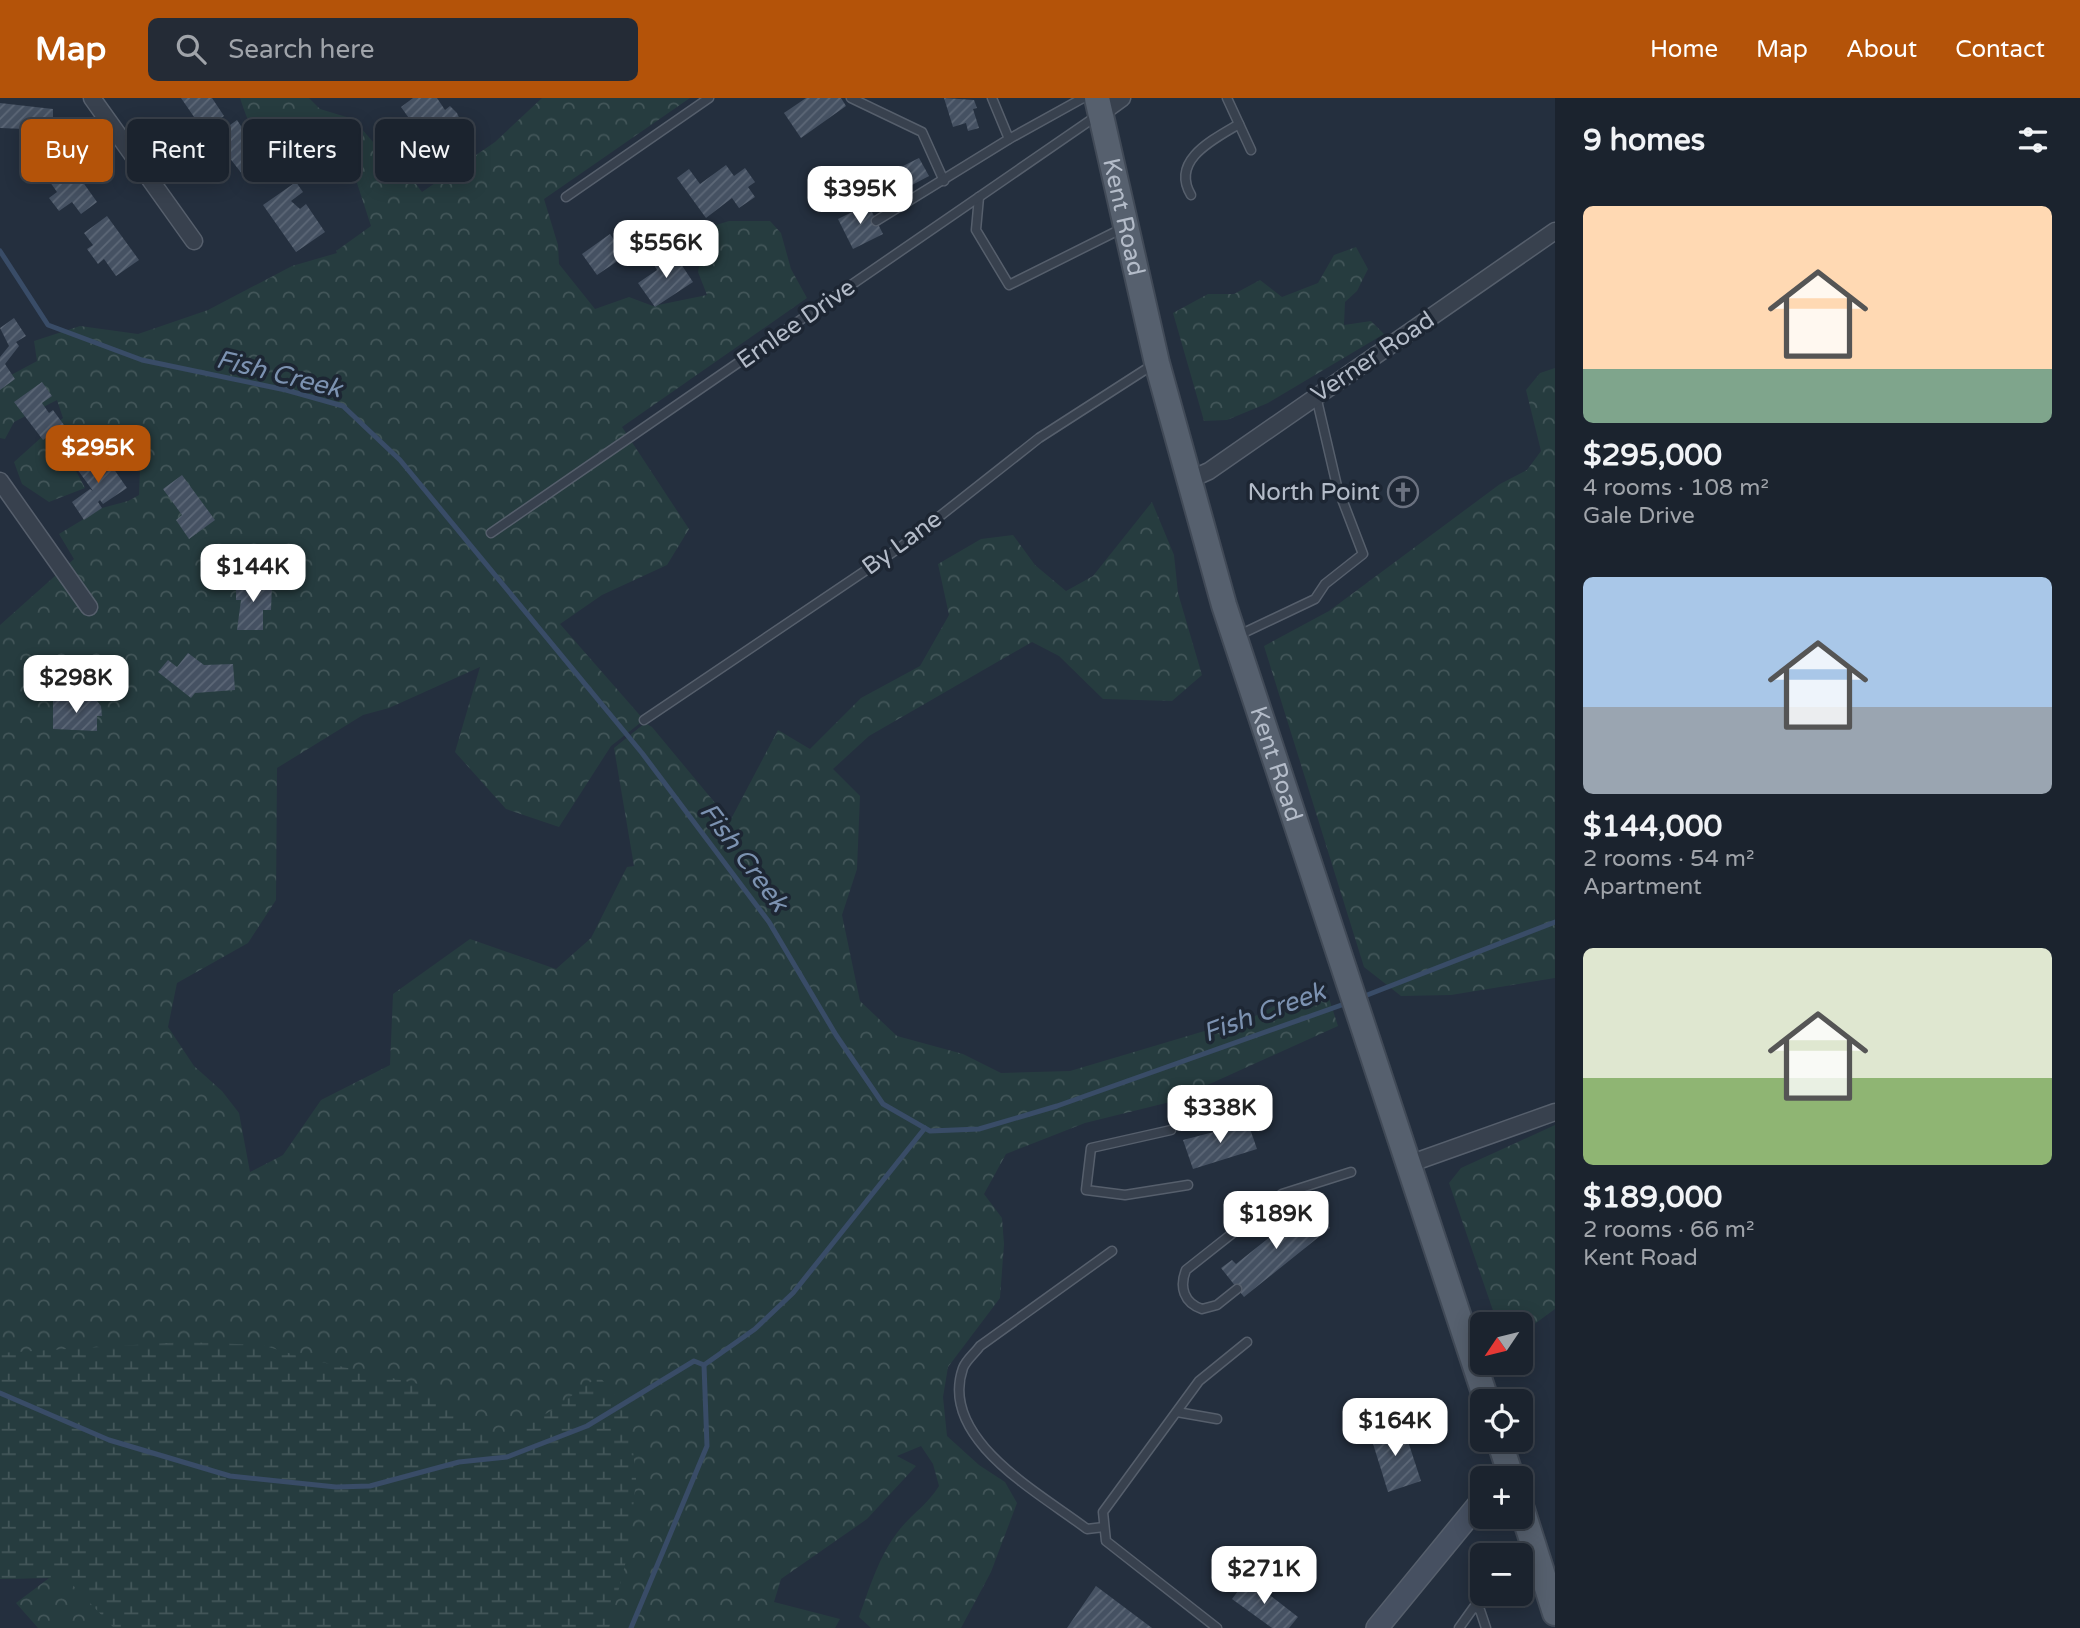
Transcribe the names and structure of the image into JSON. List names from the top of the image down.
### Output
{
  "streets": {
    "main road": ["Kent Road"],
    "street": ["Verner Road"],
    "lane": ["Ernlee Drive", "By Lane"]
  },
  "crossings": [
    ["Kent Road", "Ernlee Drive"],
    ["Kent Road", "Verner Road"],
    ["Kent Road", "By Lane"]
  ],
  "water": ["Fish Creek"],
  "places": {
    "church": ["North Point"]
  },
  "north": "bottom left",
  "page": {
    "header": "Map",
    "search": "Search here",
    "nav": [
      "Home",
      "Map",
      "About",
      "Contact"
    ],
    "heading": "9 homes",
    "chip": [
      "Buy",
      "Rent",
      "Filters",
      "New"
    ],
    "price": [
      "$395K",
      "$556K",
      "$295K",
      "$144K",
      "$298K",
      "$338K",
      "$189K",
      "$164K",
      "$271K"
    ],
    "list": [
      {
        "name": "$295,000",
        "note": "4 rooms · 108 m² · Gale Drive"
      },
      {
        "name": "$144,000",
        "note": "2 rooms · 54 m² · Apartment"
      },
      {
        "name": "$189,000",
        "note": "2 rooms · 66 m² · Kent Road"
      }
    ],
    "map_buttons": ["+", "−"]
  }
}
